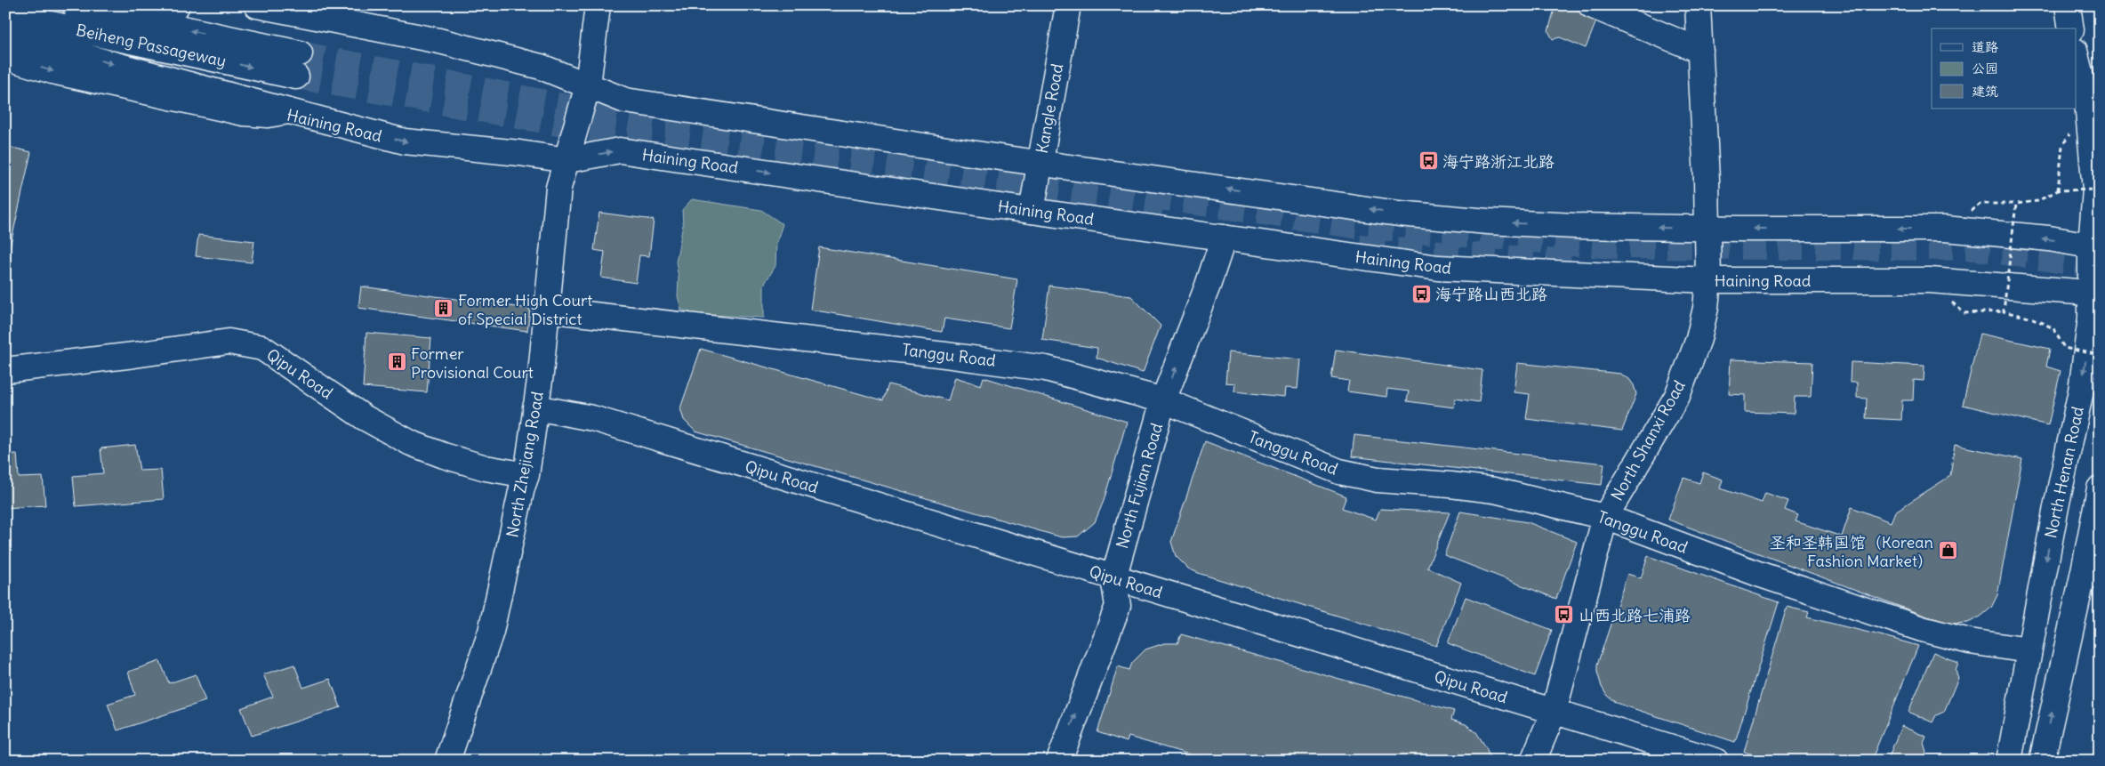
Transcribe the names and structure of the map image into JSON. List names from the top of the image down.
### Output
{
  "streets": {
    "main road": [
      "Beiheng Passageway",
      "Kangle Road",
      "Haining Road",
      "Tanggu Road",
      "Qipu Road",
      "North Shanxi Road",
      "North Zhejiang Road",
      "North Henan Road",
      "North Fujian Road"
    ]
  },
  "crossings": [
    ["Kangle Road", "Haining Road"],
    ["Haining Road", "North Shanxi Road"],
    ["Haining Road", "North Zhejiang Road"],
    ["Haining Road", "North Henan Road"],
    ["Haining Road", "North Fujian Road"],
    ["Tanggu Road", "North Shanxi Road"],
    ["Tanggu Road", "North Zhejiang Road"],
    ["Tanggu Road", "North Henan Road"],
    ["Tanggu Road", "North Fujian Road"],
    ["Qipu Road", "North Shanxi Road"],
    ["Qipu Road", "North Zhejiang Road"],
    ["Qipu Road", "North Fujian Road"]
  ],
  "one_way": ["North Fujian Road"],
  "places": {
    "bus stop": ["海宁路浙江北路", "海宁路山西北路", "山西北路七浦路"],
    "building": ["Former High Court of Special District", "Former Provisional Court"],
    "shop": ["圣和圣韩国馆（Korean Fashion Market）"]
  },
  "legend": ["道路", "公园", "建筑"]
}
